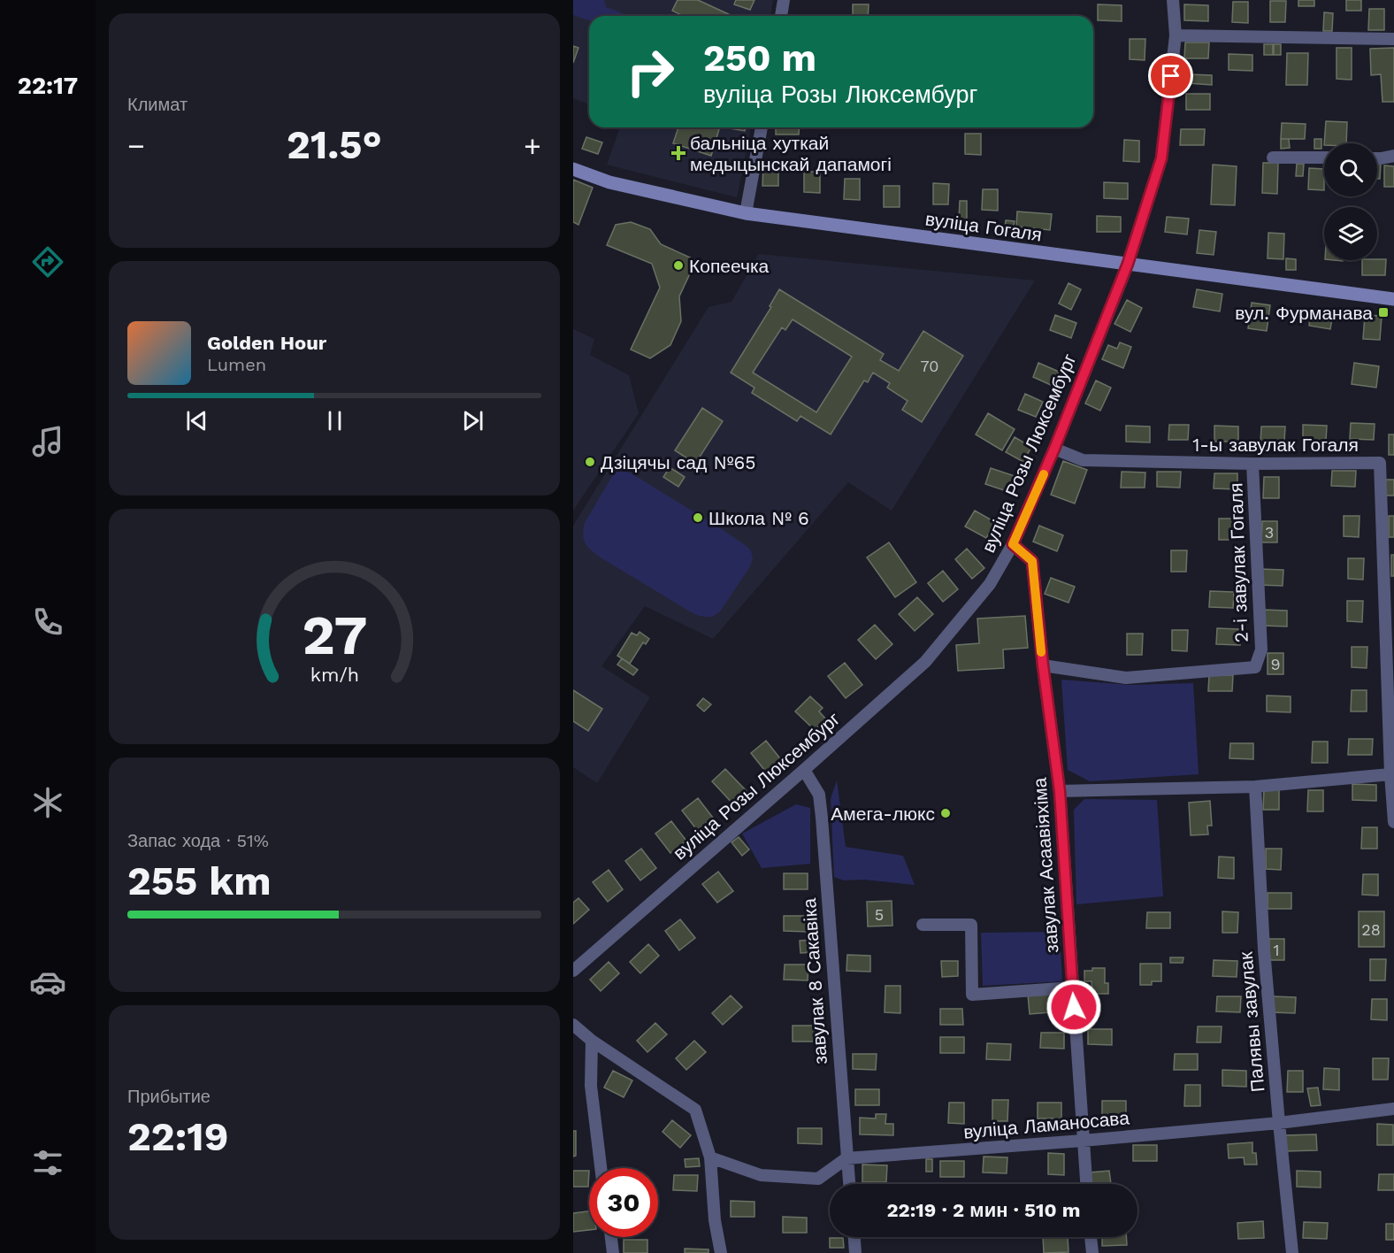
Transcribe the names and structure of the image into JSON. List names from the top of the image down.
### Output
{
  "streets": {
    "main road": ["вуліца Гогаля"],
    "street": [
      "1-ы завулак Гогаля",
      "вуліца Розы Люксембург",
      "2-і завулак Гогаля",
      "завулак Асаавіяхіма",
      "завулак 8 Сакавіка",
      "Палявы завулак",
      "вуліца Ламаносава"
    ]
  },
  "crossings": [
    ["вуліца Гогаля", "вуліца Розы Люксембург"],
    ["1-ы завулак Гогаля", "вуліца Розы Люксембург"],
    ["1-ы завулак Гогаля", "2-і завулак Гогаля"],
    ["вуліца Розы Люксембург", "завулак Асаавіяхіма"],
    ["вуліца Розы Люксембург", "завулак 8 Сакавіка"],
    ["2-і завулак Гогаля", "завулак Асаавіяхіма"],
    ["завулак Асаавіяхіма", "вуліца Ламаносава"],
    ["завулак 8 Сакавіка", "вуліца Ламаносава"],
    ["Палявы завулак", "вуліца Ламаносава"]
  ],
  "places": {
    "health": ["бальніца хуткай медыцынскай дапамогі"],
    "other": [
      "Копеечка",
      "Дзіцячы сад №65",
      "Школа № 6",
      "Амега-люкс"
    ],
    "transit": ["вул. Фурманава"]
  },
  "house_numbers": [
    "70",
    "3",
    "9",
    "5",
    "28",
    "1"
  ],
  "page": {
    "tabs": "22:17",
    "tile": [
      "Климат",
      ["Запас хода · 51%", "255 km"],
      ["Прибытие", "22:19"]
    ],
    "turn": ["250 m", "вуліца Розы Люксембург"],
    "heat": ["−", "21.5°", "+"],
    "song": ["Golden Hour", "Lumen"],
    "limit": "30",
    "trip": "22:19 · 2 мин · 510 m",
    "gauge": ["27", "km/h"]
  }
}
